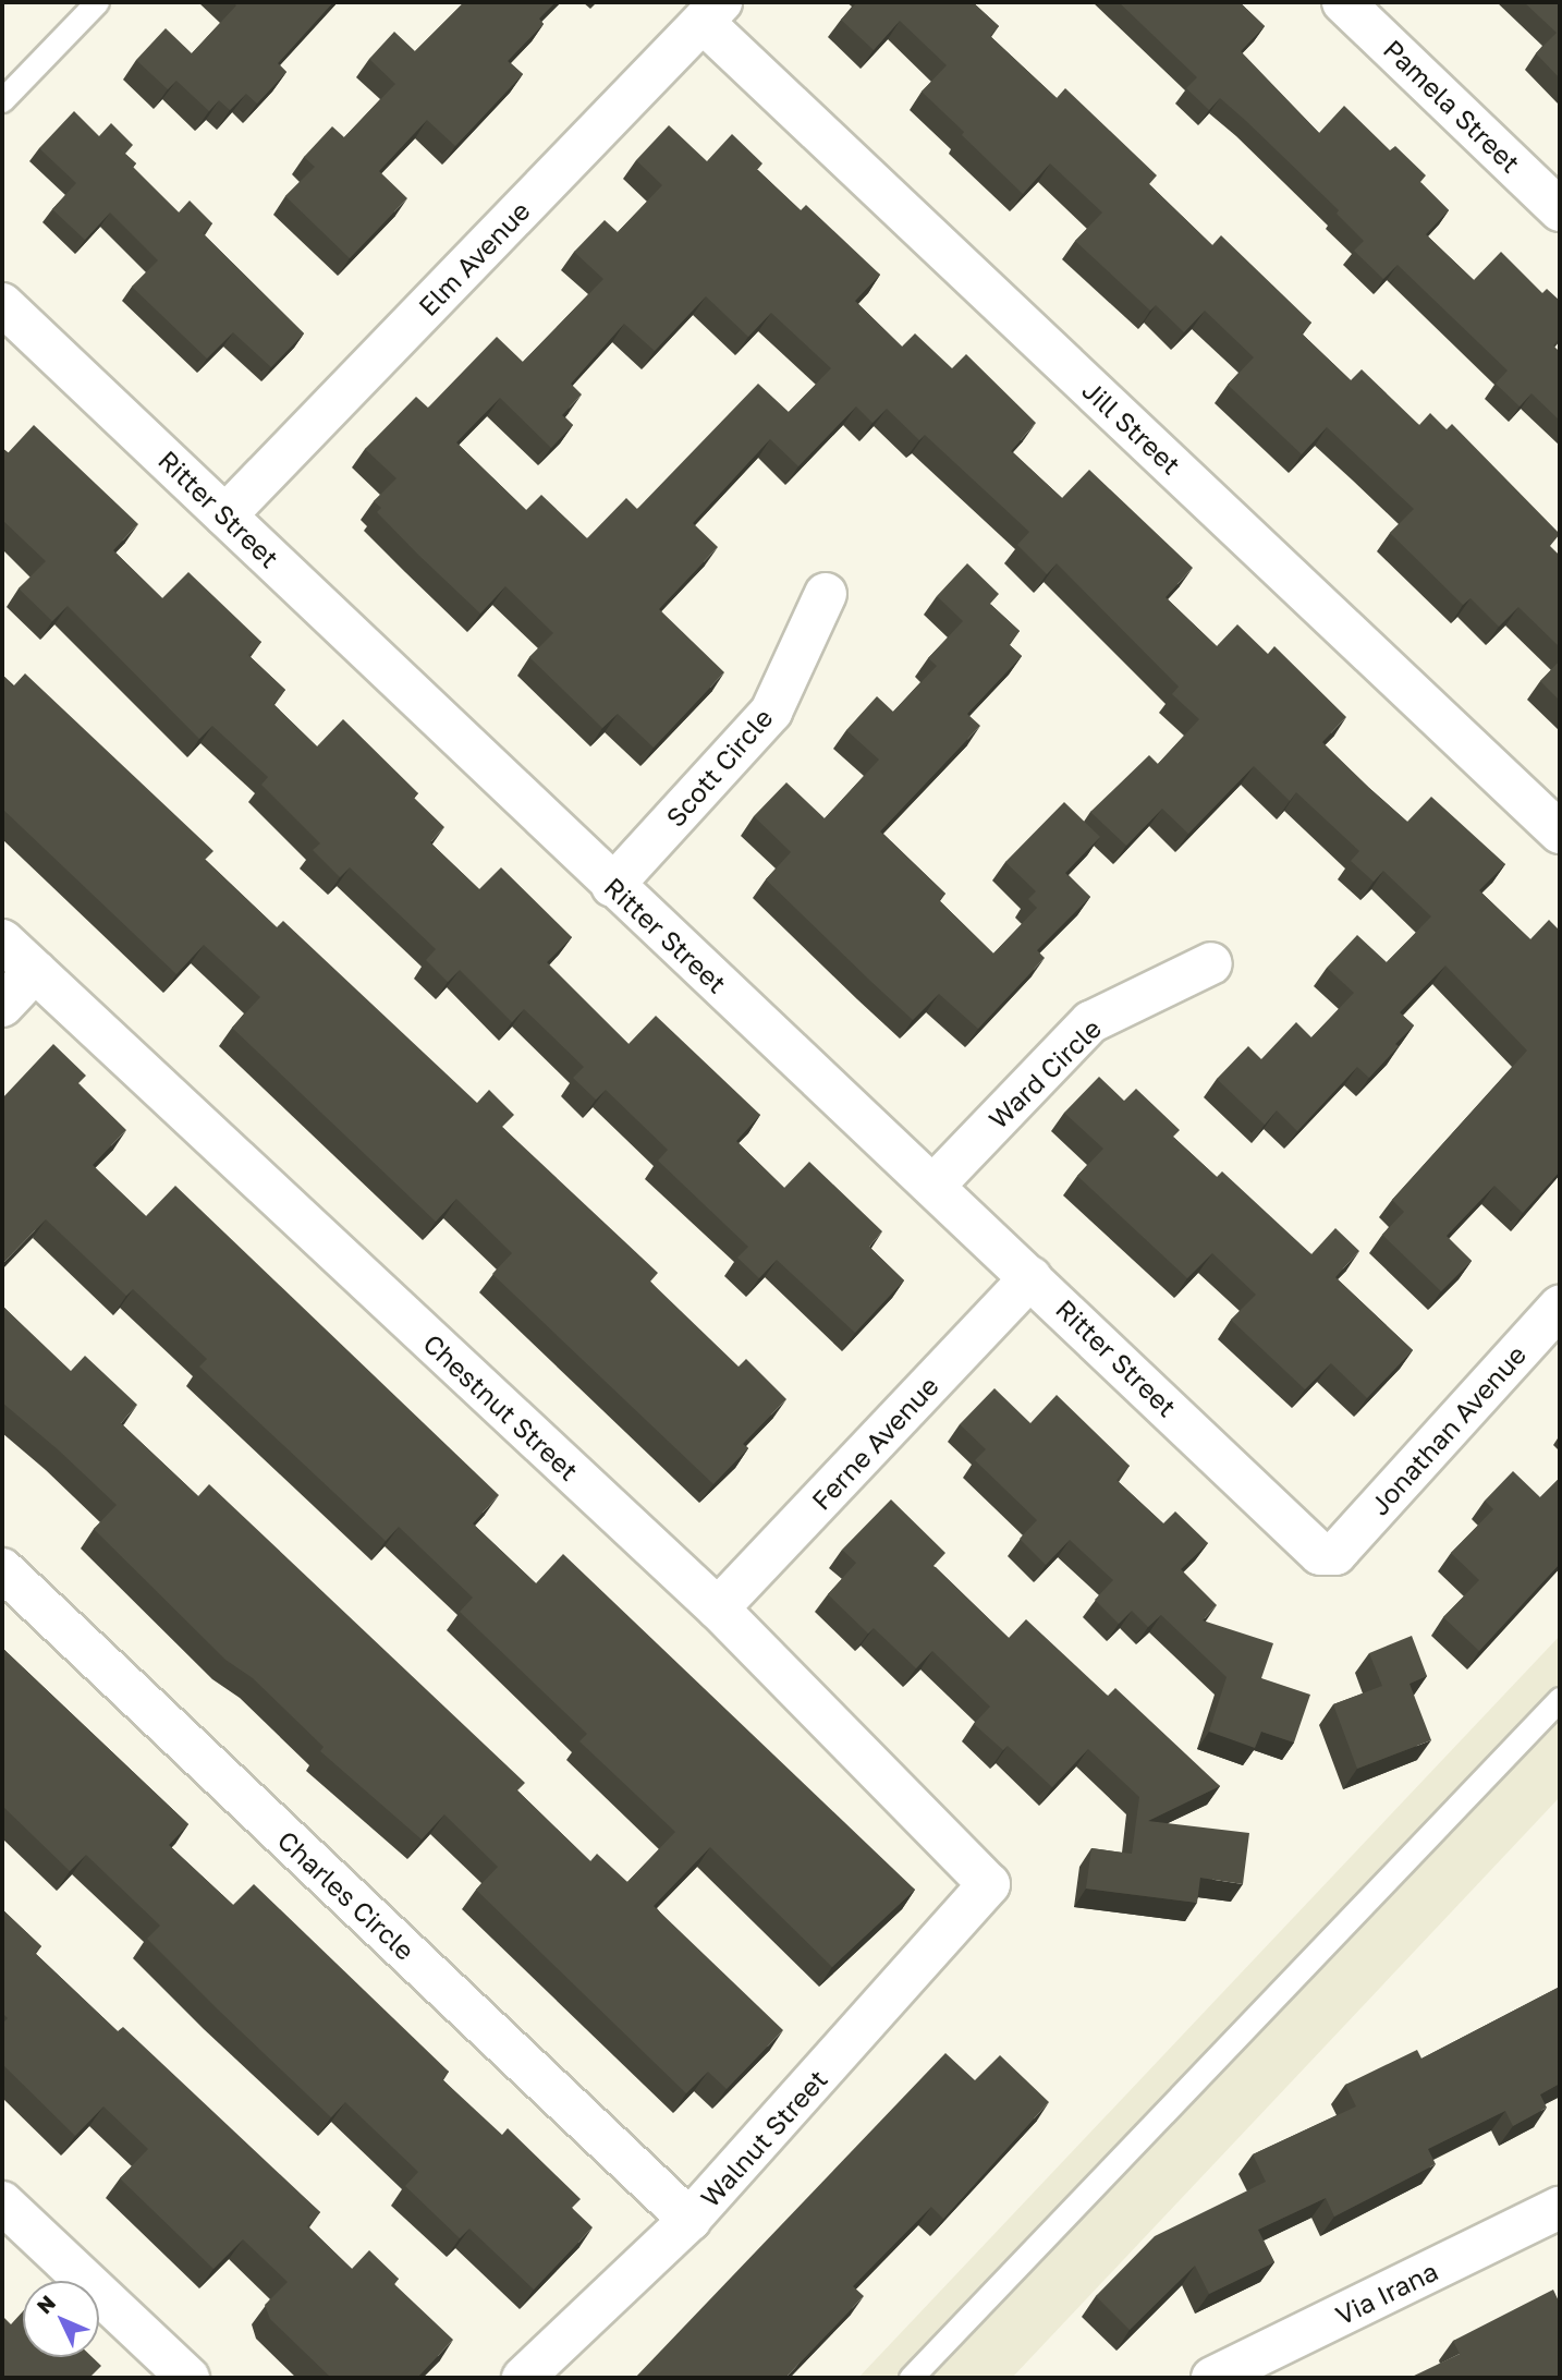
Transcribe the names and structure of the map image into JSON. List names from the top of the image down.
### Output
{
  "streets": {
    "street": [
      "Pamela Street",
      "Elm Avenue",
      "Jill Street",
      "Ritter Street",
      "Scott Circle",
      "Ward Circle",
      "Chestnut Street",
      "Jonathan Avenue",
      "Ferne Avenue",
      "Charles Circle",
      "Walnut Street",
      "Via Irana"
    ]
  },
  "crossings": [
    ["Elm Avenue", "Jill Street"],
    ["Elm Avenue", "Ritter Street"],
    ["Ritter Street", "Scott Circle"],
    ["Ritter Street", "Ward Circle"],
    ["Ritter Street", "Jonathan Avenue"],
    ["Ritter Street", "Ferne Avenue"],
    ["Chestnut Street", "Ferne Avenue"],
    ["Chestnut Street", "Walnut Street"],
    ["Charles Circle", "Walnut Street"]
  ],
  "north": "top left"
}
